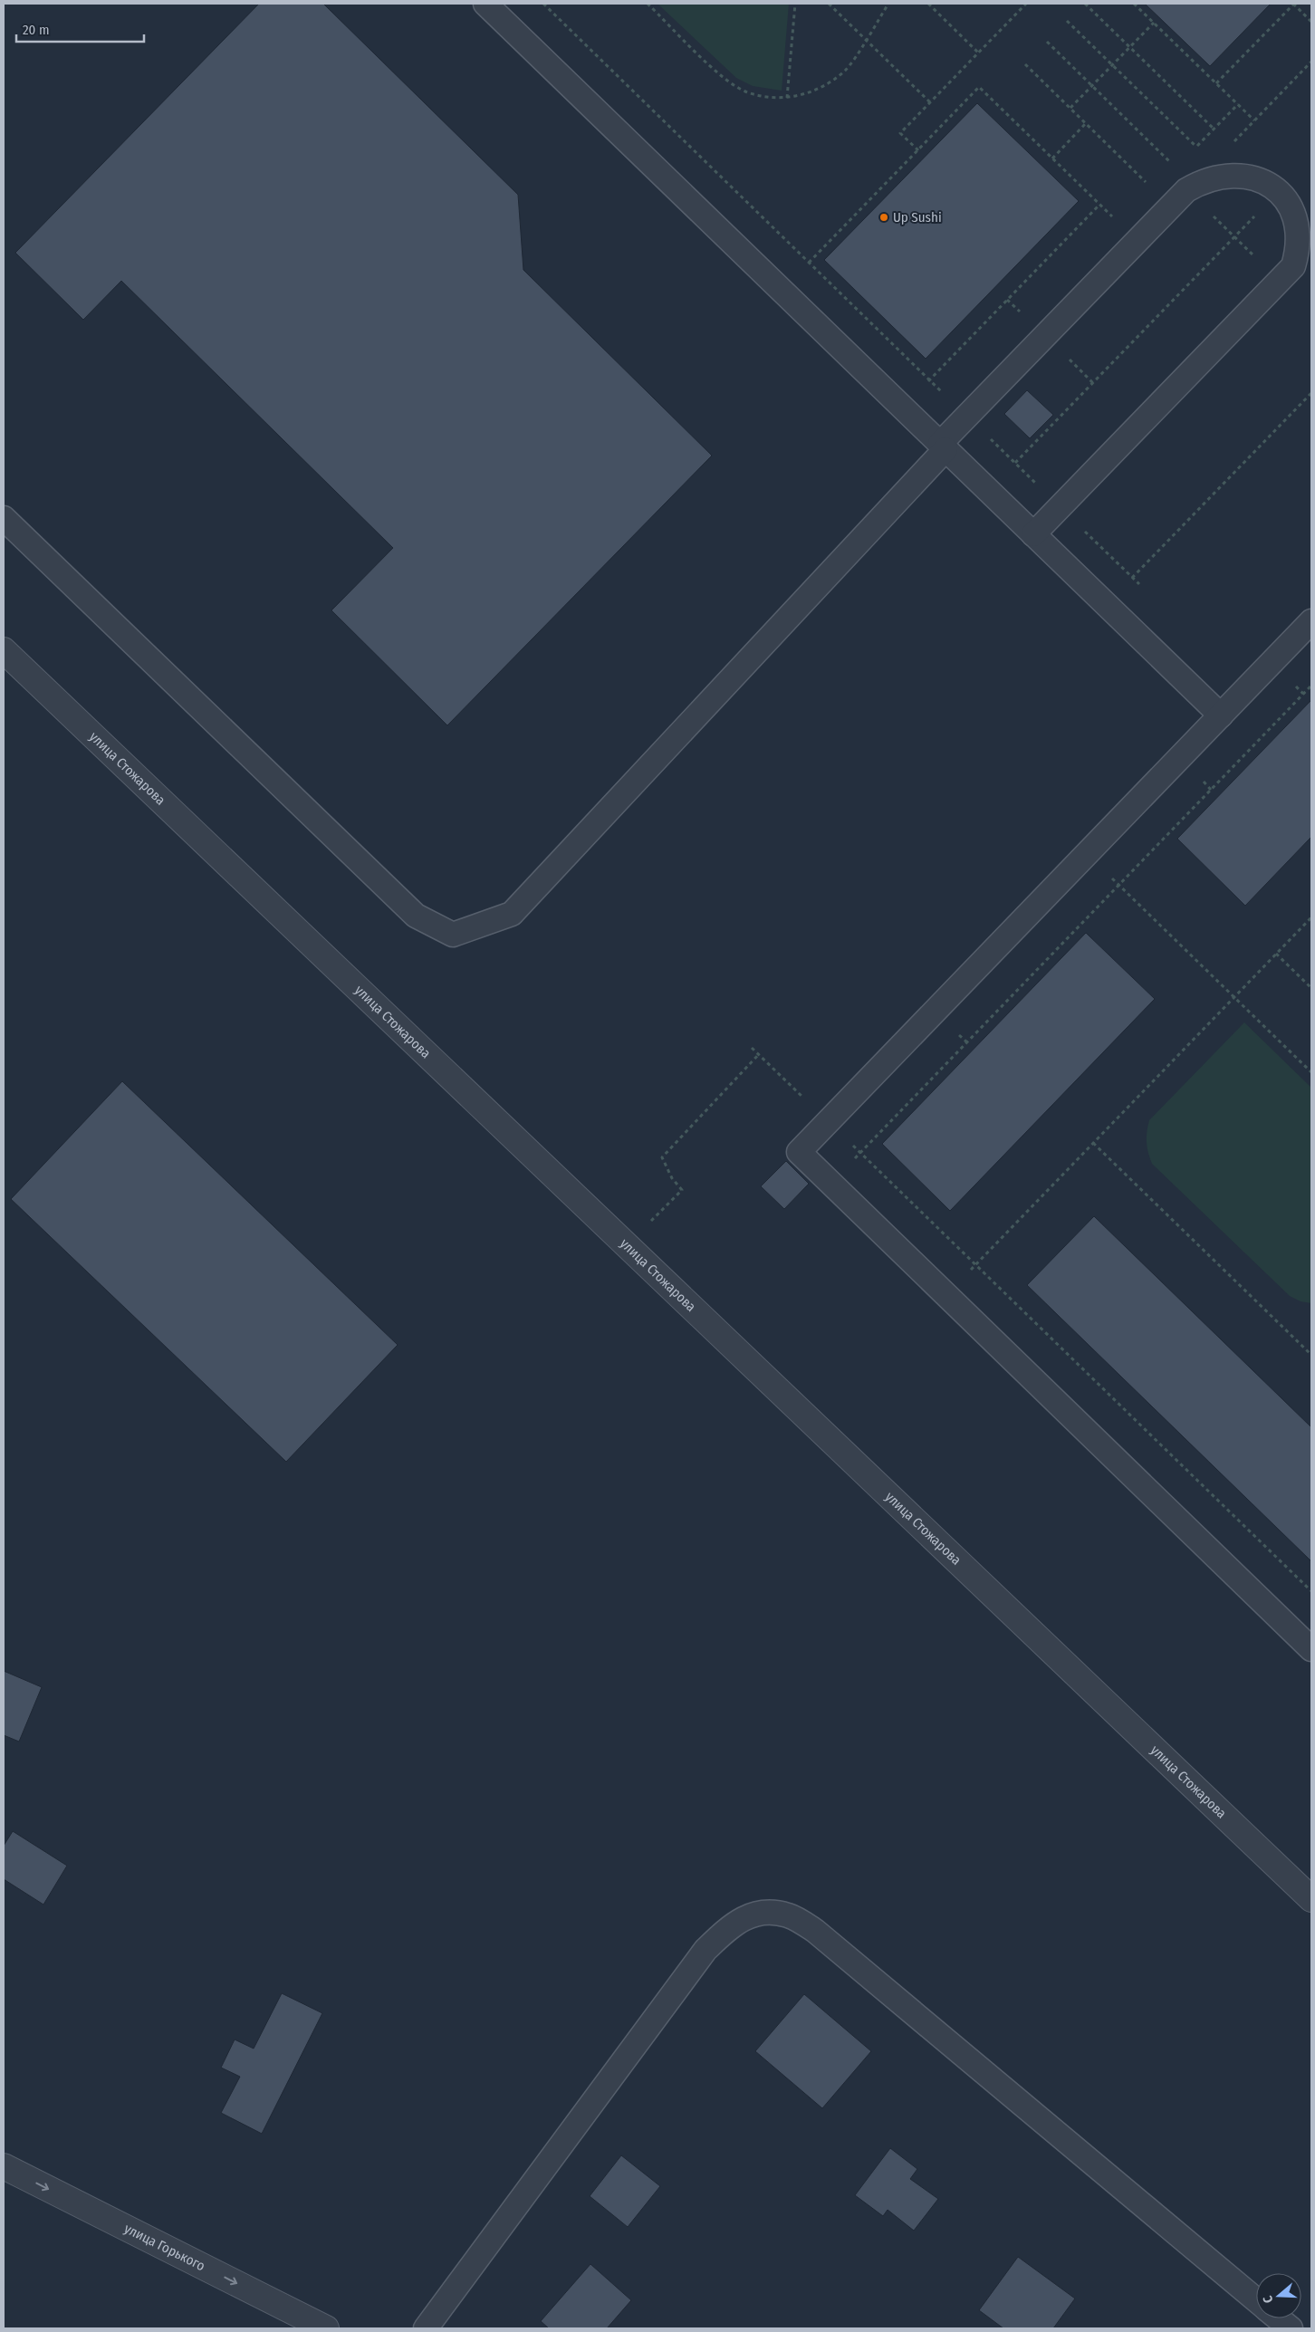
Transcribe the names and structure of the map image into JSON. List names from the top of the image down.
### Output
{
  "streets": {
    "street": ["улица Стожарова", "улица Горького"]
  },
  "one_way": ["улица Горького"],
  "places": ["Up Sushi"],
  "scale_bar": "20 m",
  "north": "left"
}
